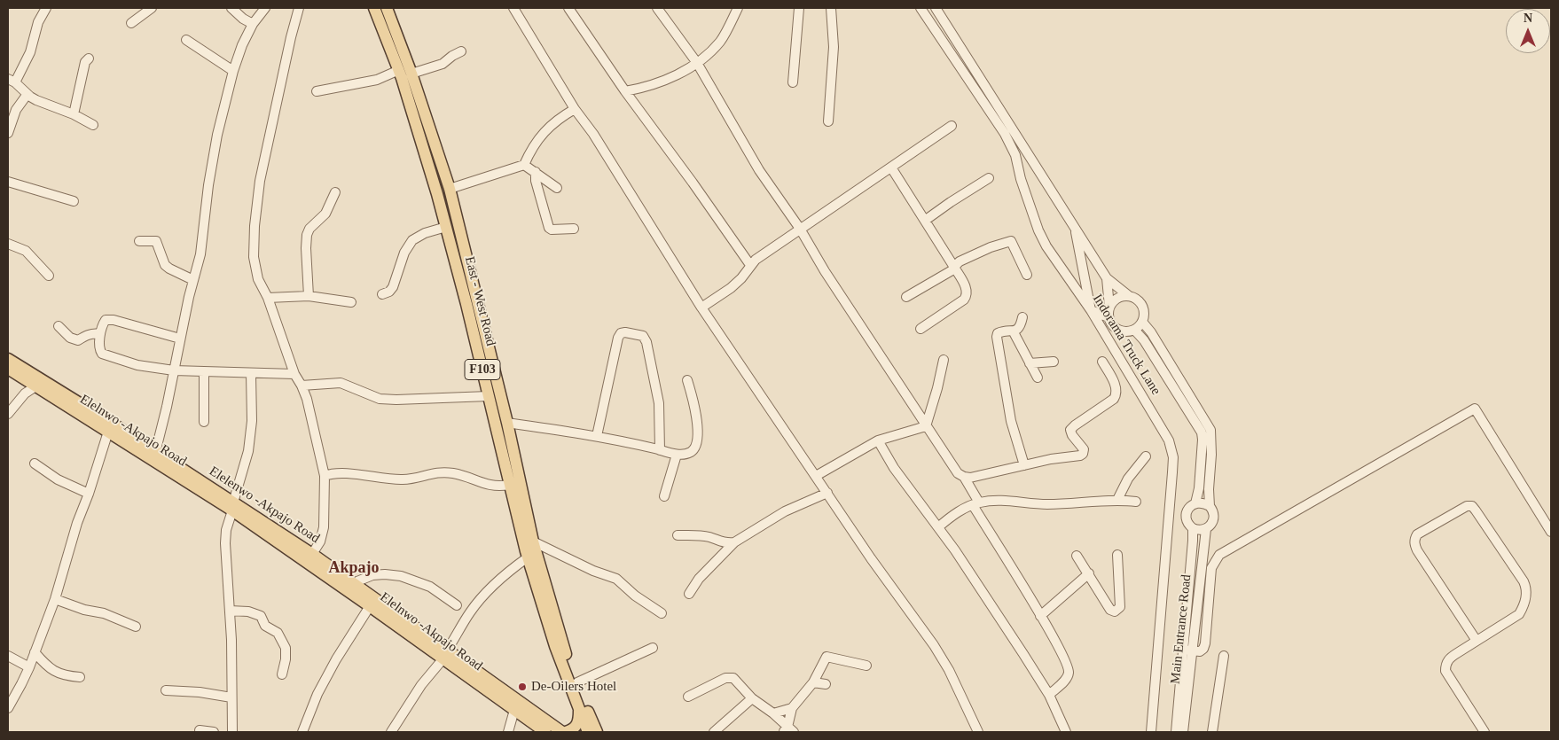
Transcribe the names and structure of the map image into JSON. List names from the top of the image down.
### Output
{
  "streets": {
    "main road": [
      "East - West Road",
      "F103",
      "Elelnwo -Akpajo Road",
      "Elelenwo -Akpajo Road"
    ],
    "street": ["Indorama Truck Lane", "Main Entrance Road"]
  },
  "crossings": [
    ["Elelnwo -Akpajo Road", "Elelenwo -Akpajo Road"]
  ],
  "districts": ["Akpajo"],
  "places": ["De-Oilers Hotel"],
  "north": "top"
}
